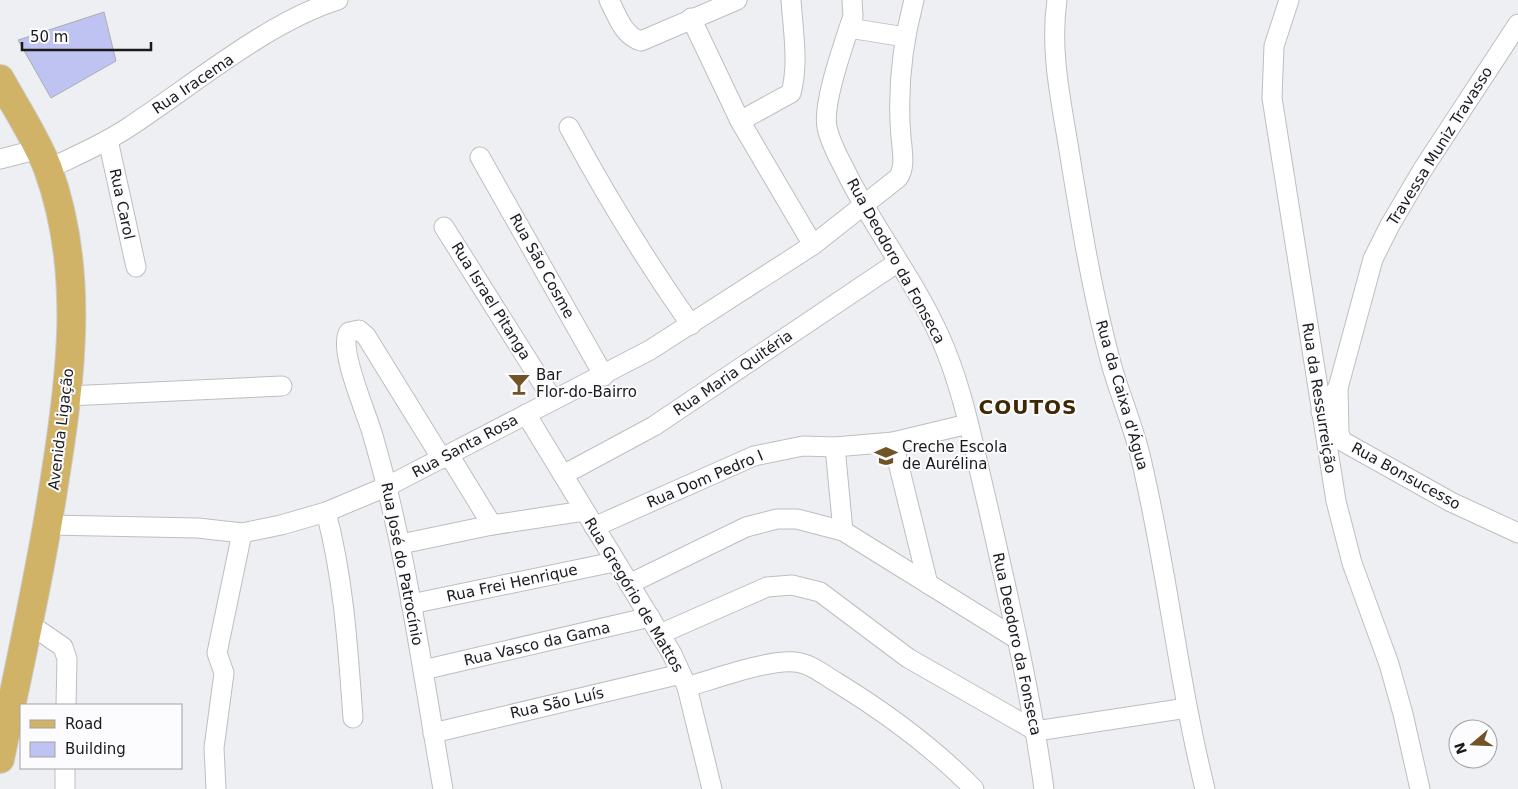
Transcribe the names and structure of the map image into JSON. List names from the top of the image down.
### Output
{
  "streets": {
    "main road": ["Avenida Ligação"],
    "street": [
      "Rua Iracema",
      "Travessa Muniz Travasso",
      "Rua Carol",
      "Rua Deodoro da Fonseca",
      "Rua São Cosme",
      "Rua Israel Pitanga",
      "Rua Maria Quitéria",
      "Rua da Caixa d'Água",
      "Rua da Ressurreição",
      "Rua Santa Rosa",
      "Rua Bonsucesso",
      "Rua Dom Pedro I",
      "Rua José do Patrocínio",
      "Rua Frei Henrique",
      "Rua Gregório de Mattos",
      "Rua Vasco da Gama",
      "Rua São Luís"
    ]
  },
  "crossings": [
    ["Rua Iracema", "Rua Carol"],
    ["Rua Iracema", "Avenida Ligação"],
    ["Travessa Muniz Travasso", "Rua da Ressurreição"],
    ["Travessa Muniz Travasso", "Rua Bonsucesso"],
    ["Rua Deodoro da Fonseca", "Rua Maria Quitéria"],
    ["Rua Deodoro da Fonseca", "Rua Santa Rosa"],
    ["Rua Deodoro da Fonseca", "Rua Dom Pedro I"],
    ["Rua São Cosme", "Rua Santa Rosa"],
    ["Rua Israel Pitanga", "Rua Santa Rosa"],
    ["Rua Maria Quitéria", "Rua Gregório de Mattos"],
    ["Avenida Ligação", "Rua Santa Rosa"],
    ["Rua Santa Rosa", "Rua José do Patrocínio"],
    ["Rua Santa Rosa", "Rua Gregório de Mattos"],
    ["Rua Dom Pedro I", "Rua José do Patrocínio"],
    ["Rua Dom Pedro I", "Rua Gregório de Mattos"],
    ["Rua José do Patrocínio", "Rua Frei Henrique"],
    ["Rua José do Patrocínio", "Rua Vasco da Gama"],
    ["Rua José do Patrocínio", "Rua São Luís"],
    ["Rua Frei Henrique", "Rua Gregório de Mattos"],
    ["Rua Gregório de Mattos", "Rua Vasco da Gama"],
    ["Rua Gregório de Mattos", "Rua São Luís"]
  ],
  "districts": ["COUTOS"],
  "places": {
    "bar": ["Bar Flor-do-Bairro"],
    "school or university": ["Creche Escola de Aurélina"]
  },
  "legend": ["Road", "Building"],
  "scale_bar": "50 m",
  "north": "left"
}
